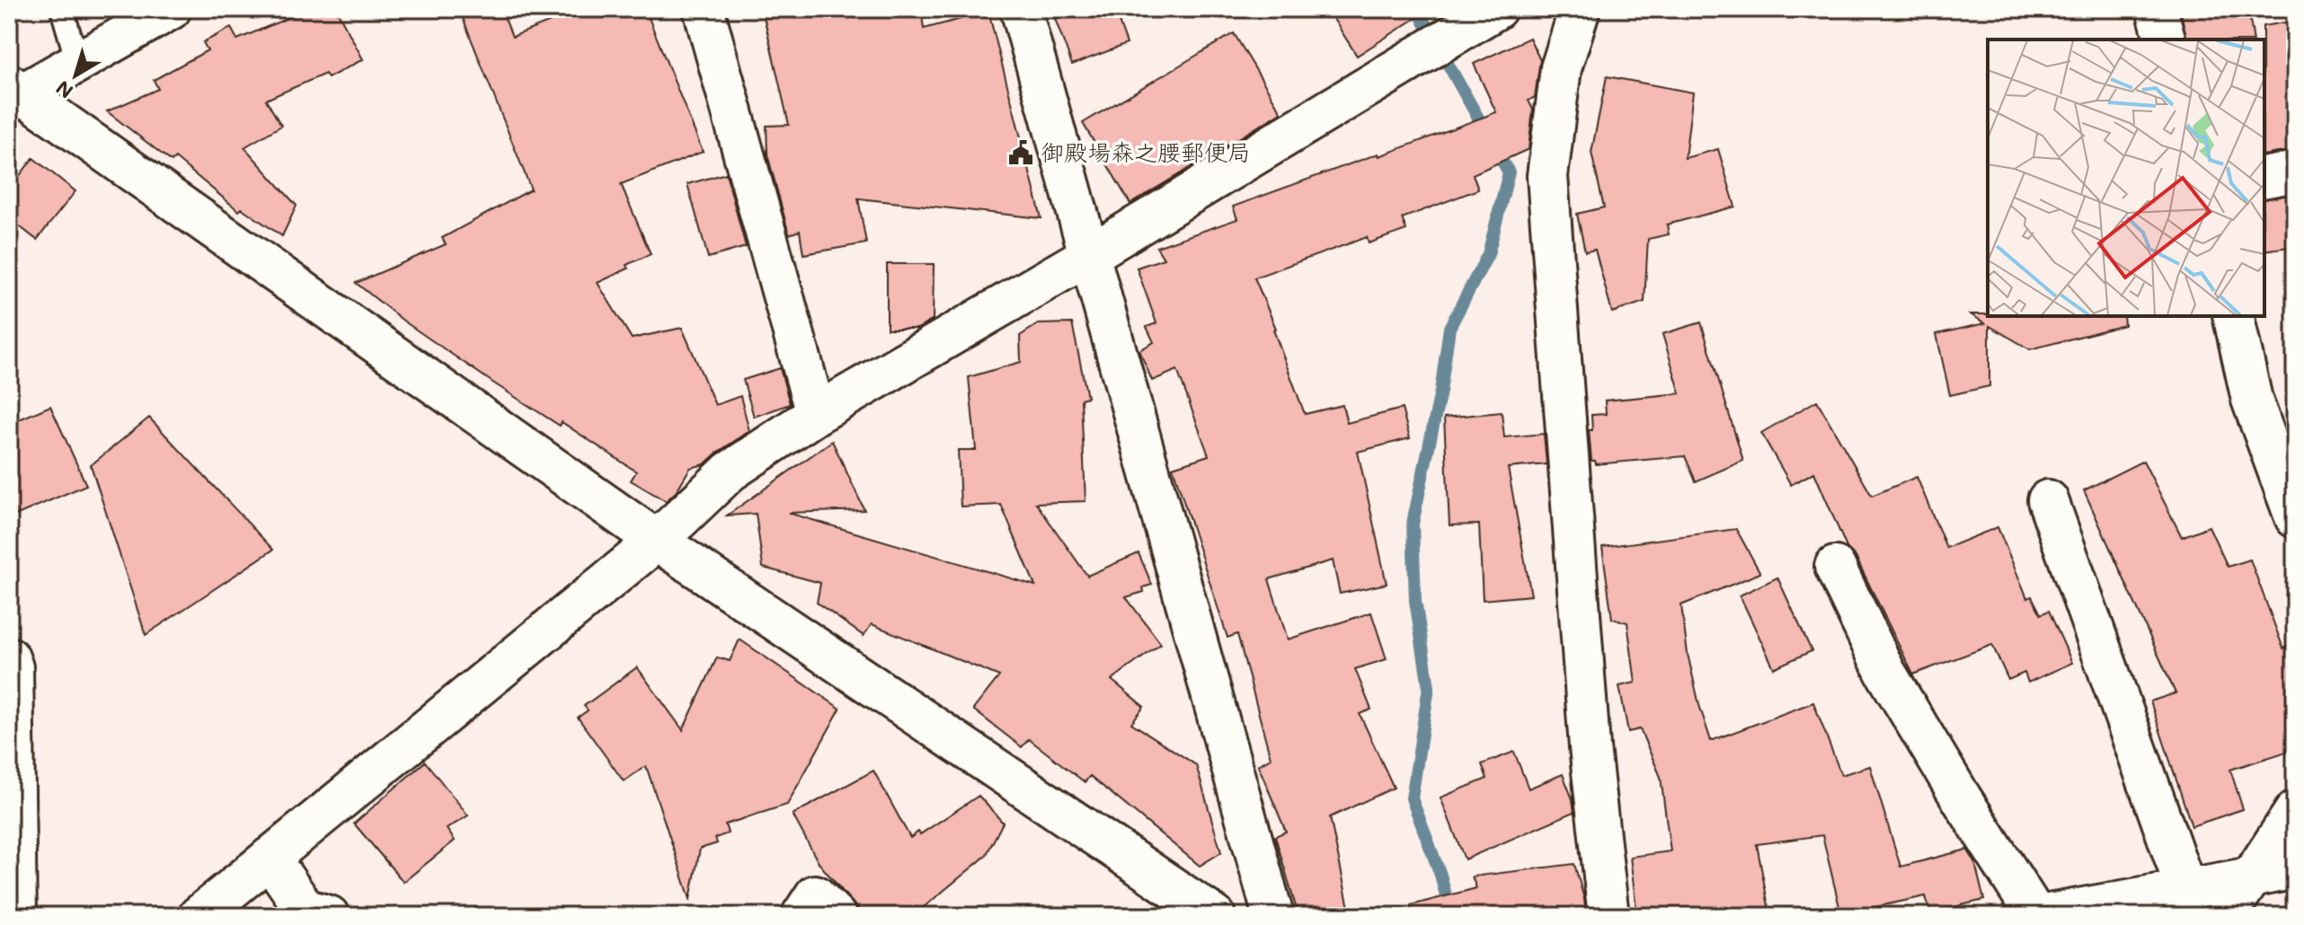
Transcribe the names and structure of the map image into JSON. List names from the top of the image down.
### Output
{
  "places": {
    "public building": ["御殿場森之腰郵便局"]
  },
  "north": "bottom left"
}
